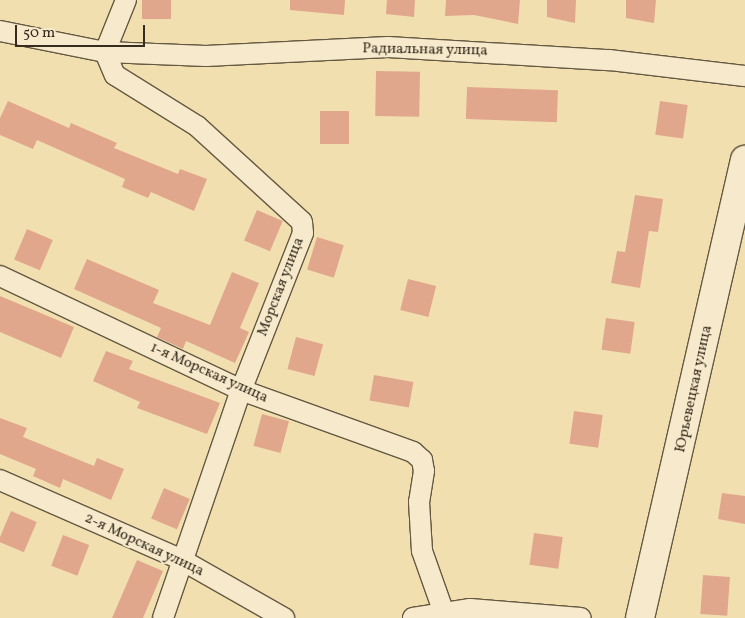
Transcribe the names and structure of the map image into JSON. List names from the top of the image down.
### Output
{
  "streets": {
    "main road": ["Юрьевецкая улица"],
    "street": [
      "Радиальная улица",
      "Морская улица",
      "1-я Морская улица",
      "2-я Морская улица"
    ]
  },
  "crossings": [
    ["Радиальная улица", "Морская улица"],
    ["Морская улица", "1-я Морская улица"],
    ["Морская улица", "2-я Морская улица"]
  ],
  "scale_bar": "50 m"
}
